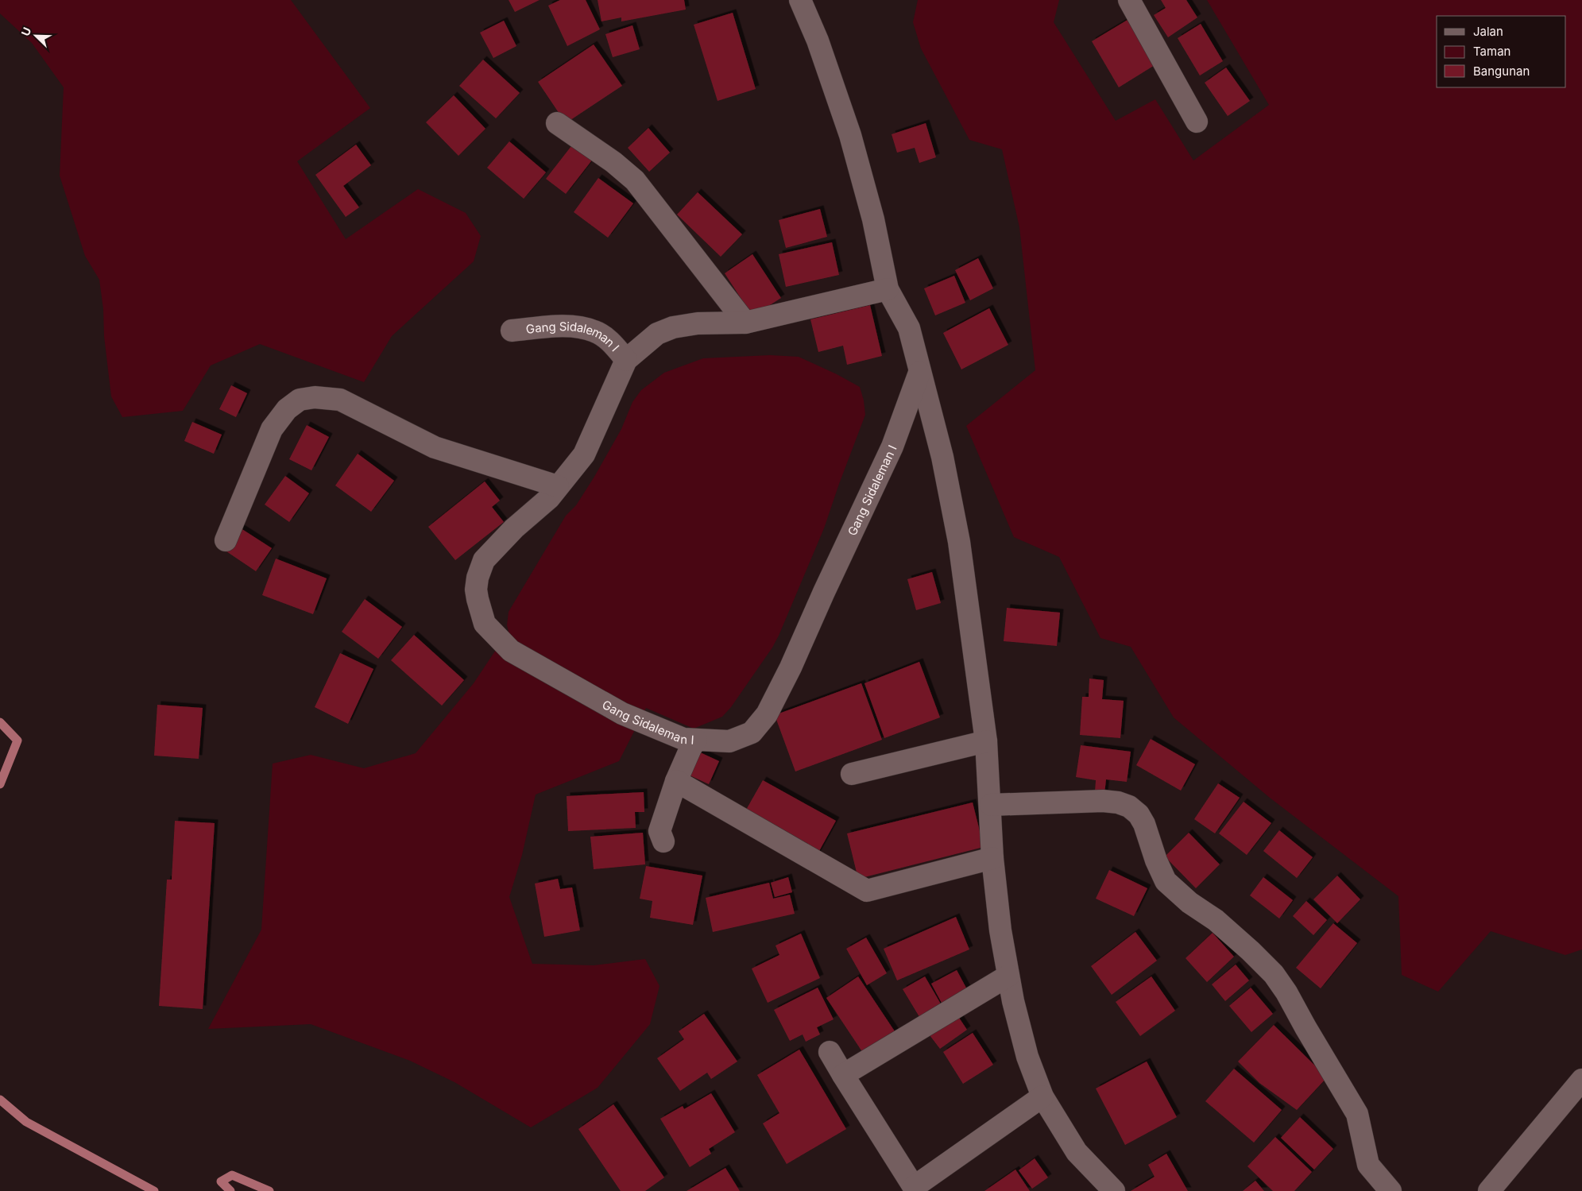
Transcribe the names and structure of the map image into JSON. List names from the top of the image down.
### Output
{
  "streets": {
    "street": ["Gang Sidaleman I"]
  },
  "legend": ["Jalan", "Taman", "Bangunan"],
  "north": "top left"
}
